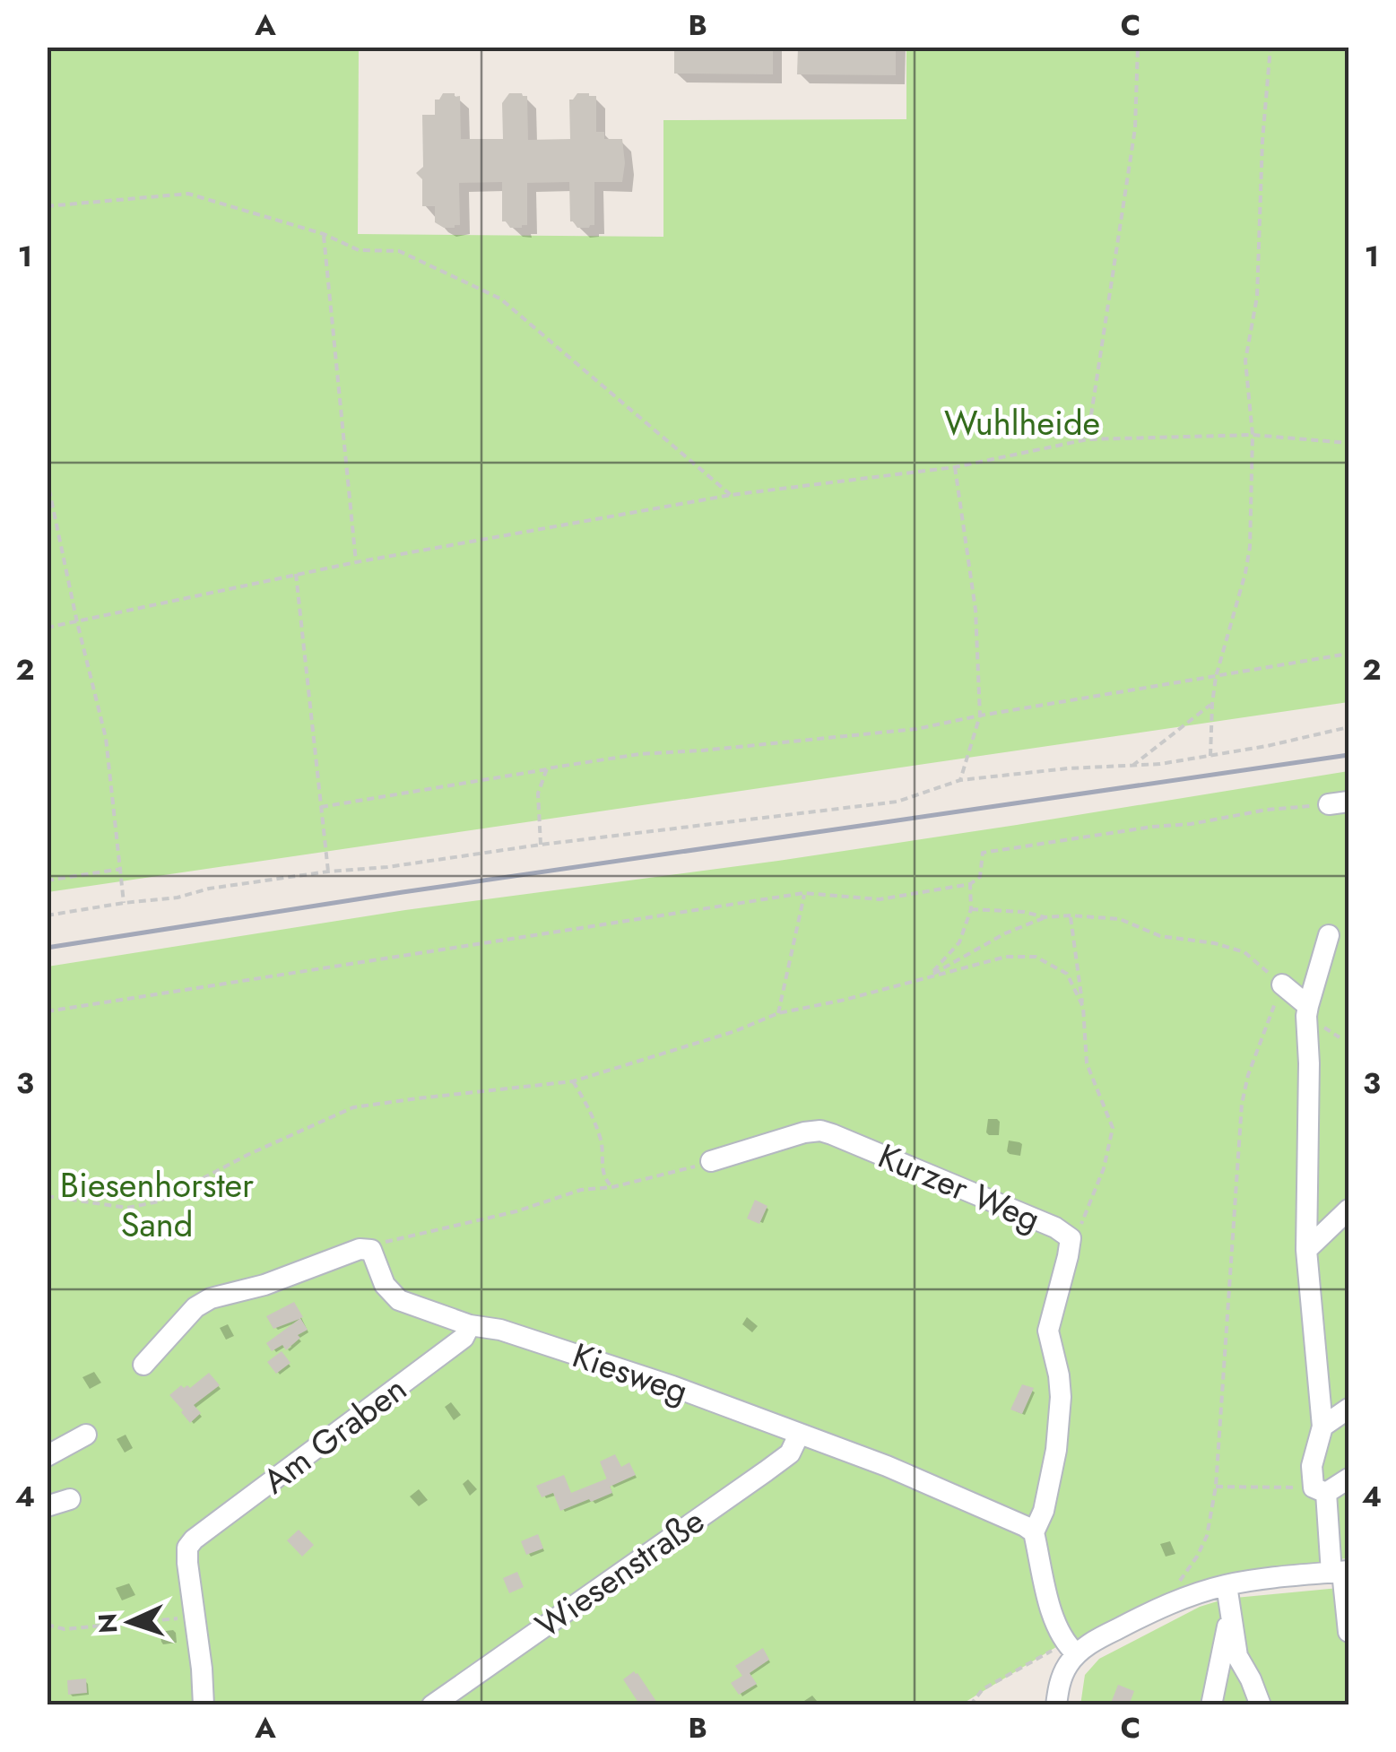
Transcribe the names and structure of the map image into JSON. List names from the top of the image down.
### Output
{
  "streets": {
    "street": [
      "Kurzer Weg",
      "Kiesweg",
      "Am Graben",
      "Wiesenstraße"
    ]
  },
  "crossings": [
    ["Kurzer Weg", "Kiesweg"],
    ["Kiesweg", "Am Graben"],
    ["Kiesweg", "Wiesenstraße"]
  ],
  "parks": ["Wuhlheide", "Biesenhorster Sand"],
  "north": "left",
  "grid": {
    "columns": ["A", "B", "C"],
    "rows": [
      "1",
      "2",
      "3",
      "4"
    ]
  }
}
